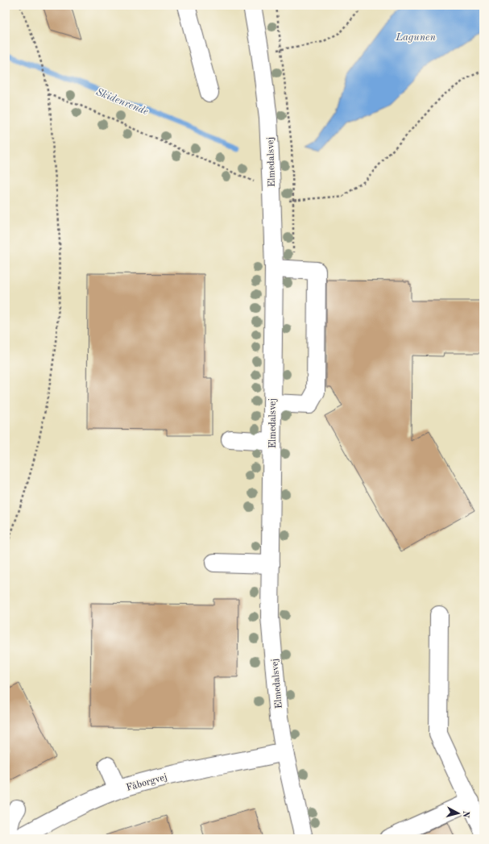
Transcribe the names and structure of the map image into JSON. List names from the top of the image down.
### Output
{
  "streets": {
    "street": ["Elmedalsvej", "Fåborgvej"]
  },
  "crossings": [
    ["Elmedalsvej", "Fåborgvej"]
  ],
  "water": ["Lagunen", "Skidenrende"],
  "north": "right"
}
